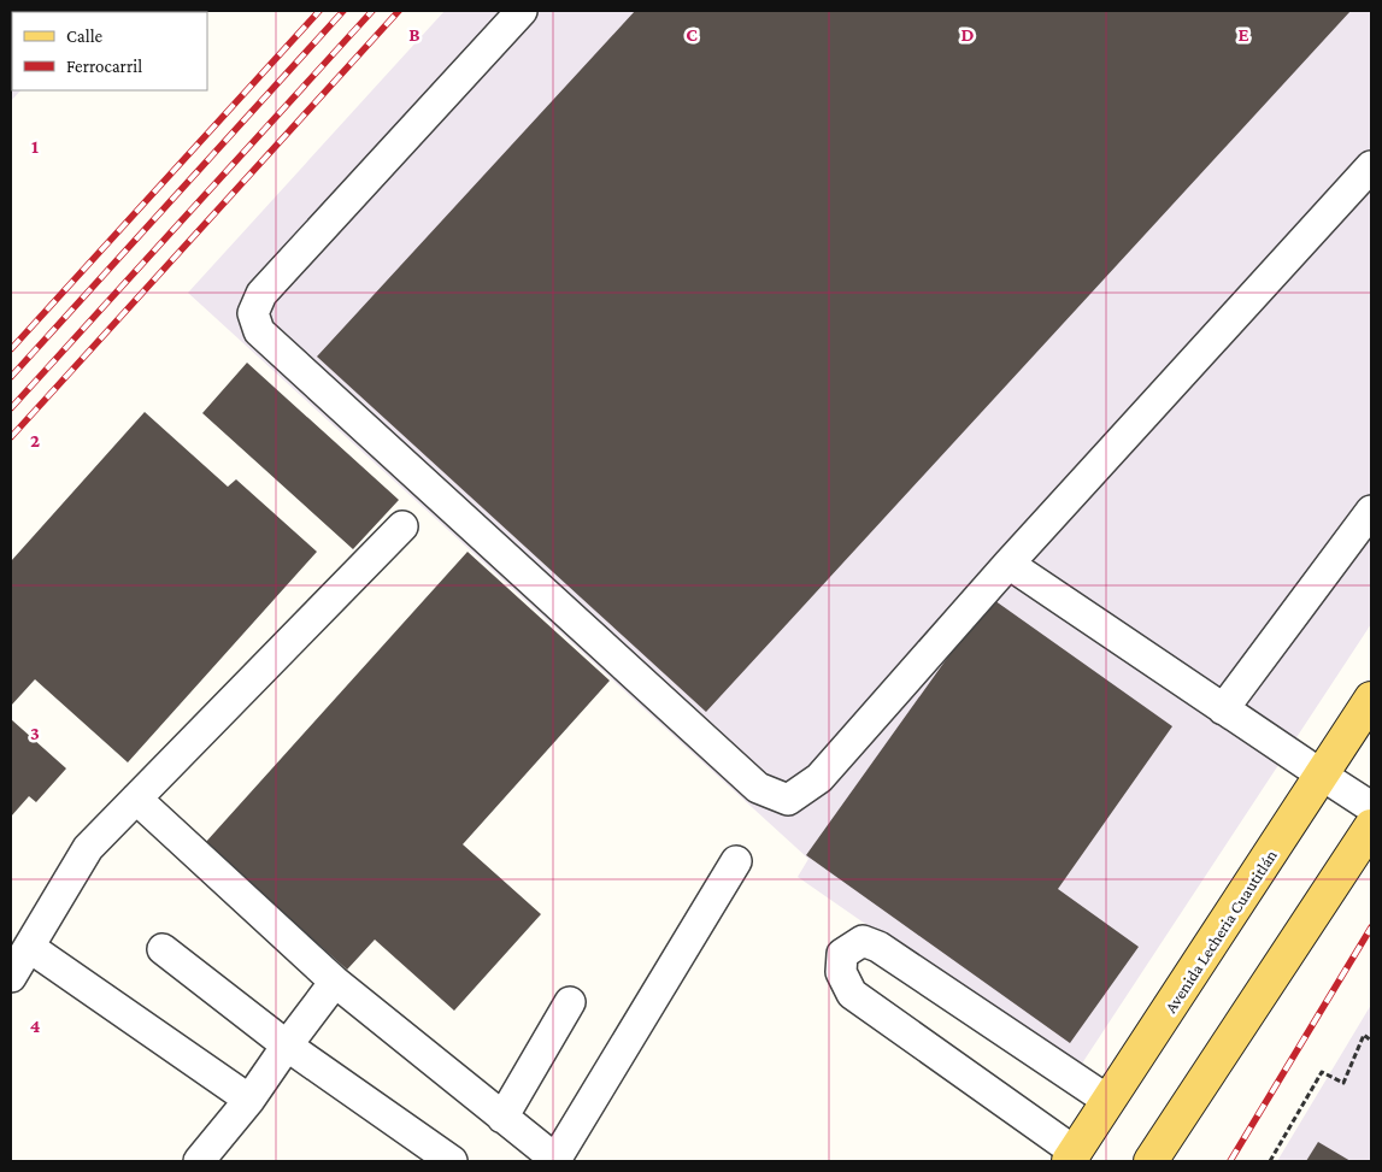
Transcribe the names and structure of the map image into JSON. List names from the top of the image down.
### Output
{
  "streets": {
    "main road": ["Avenida Lecheria Cuautitlán"]
  },
  "legend": ["Calle", "Ferrocarril"],
  "grid": {
    "columns": [
      "B",
      "C",
      "D",
      "E"
    ],
    "rows": [
      "1",
      "2",
      "3",
      "4"
    ]
  }
}
